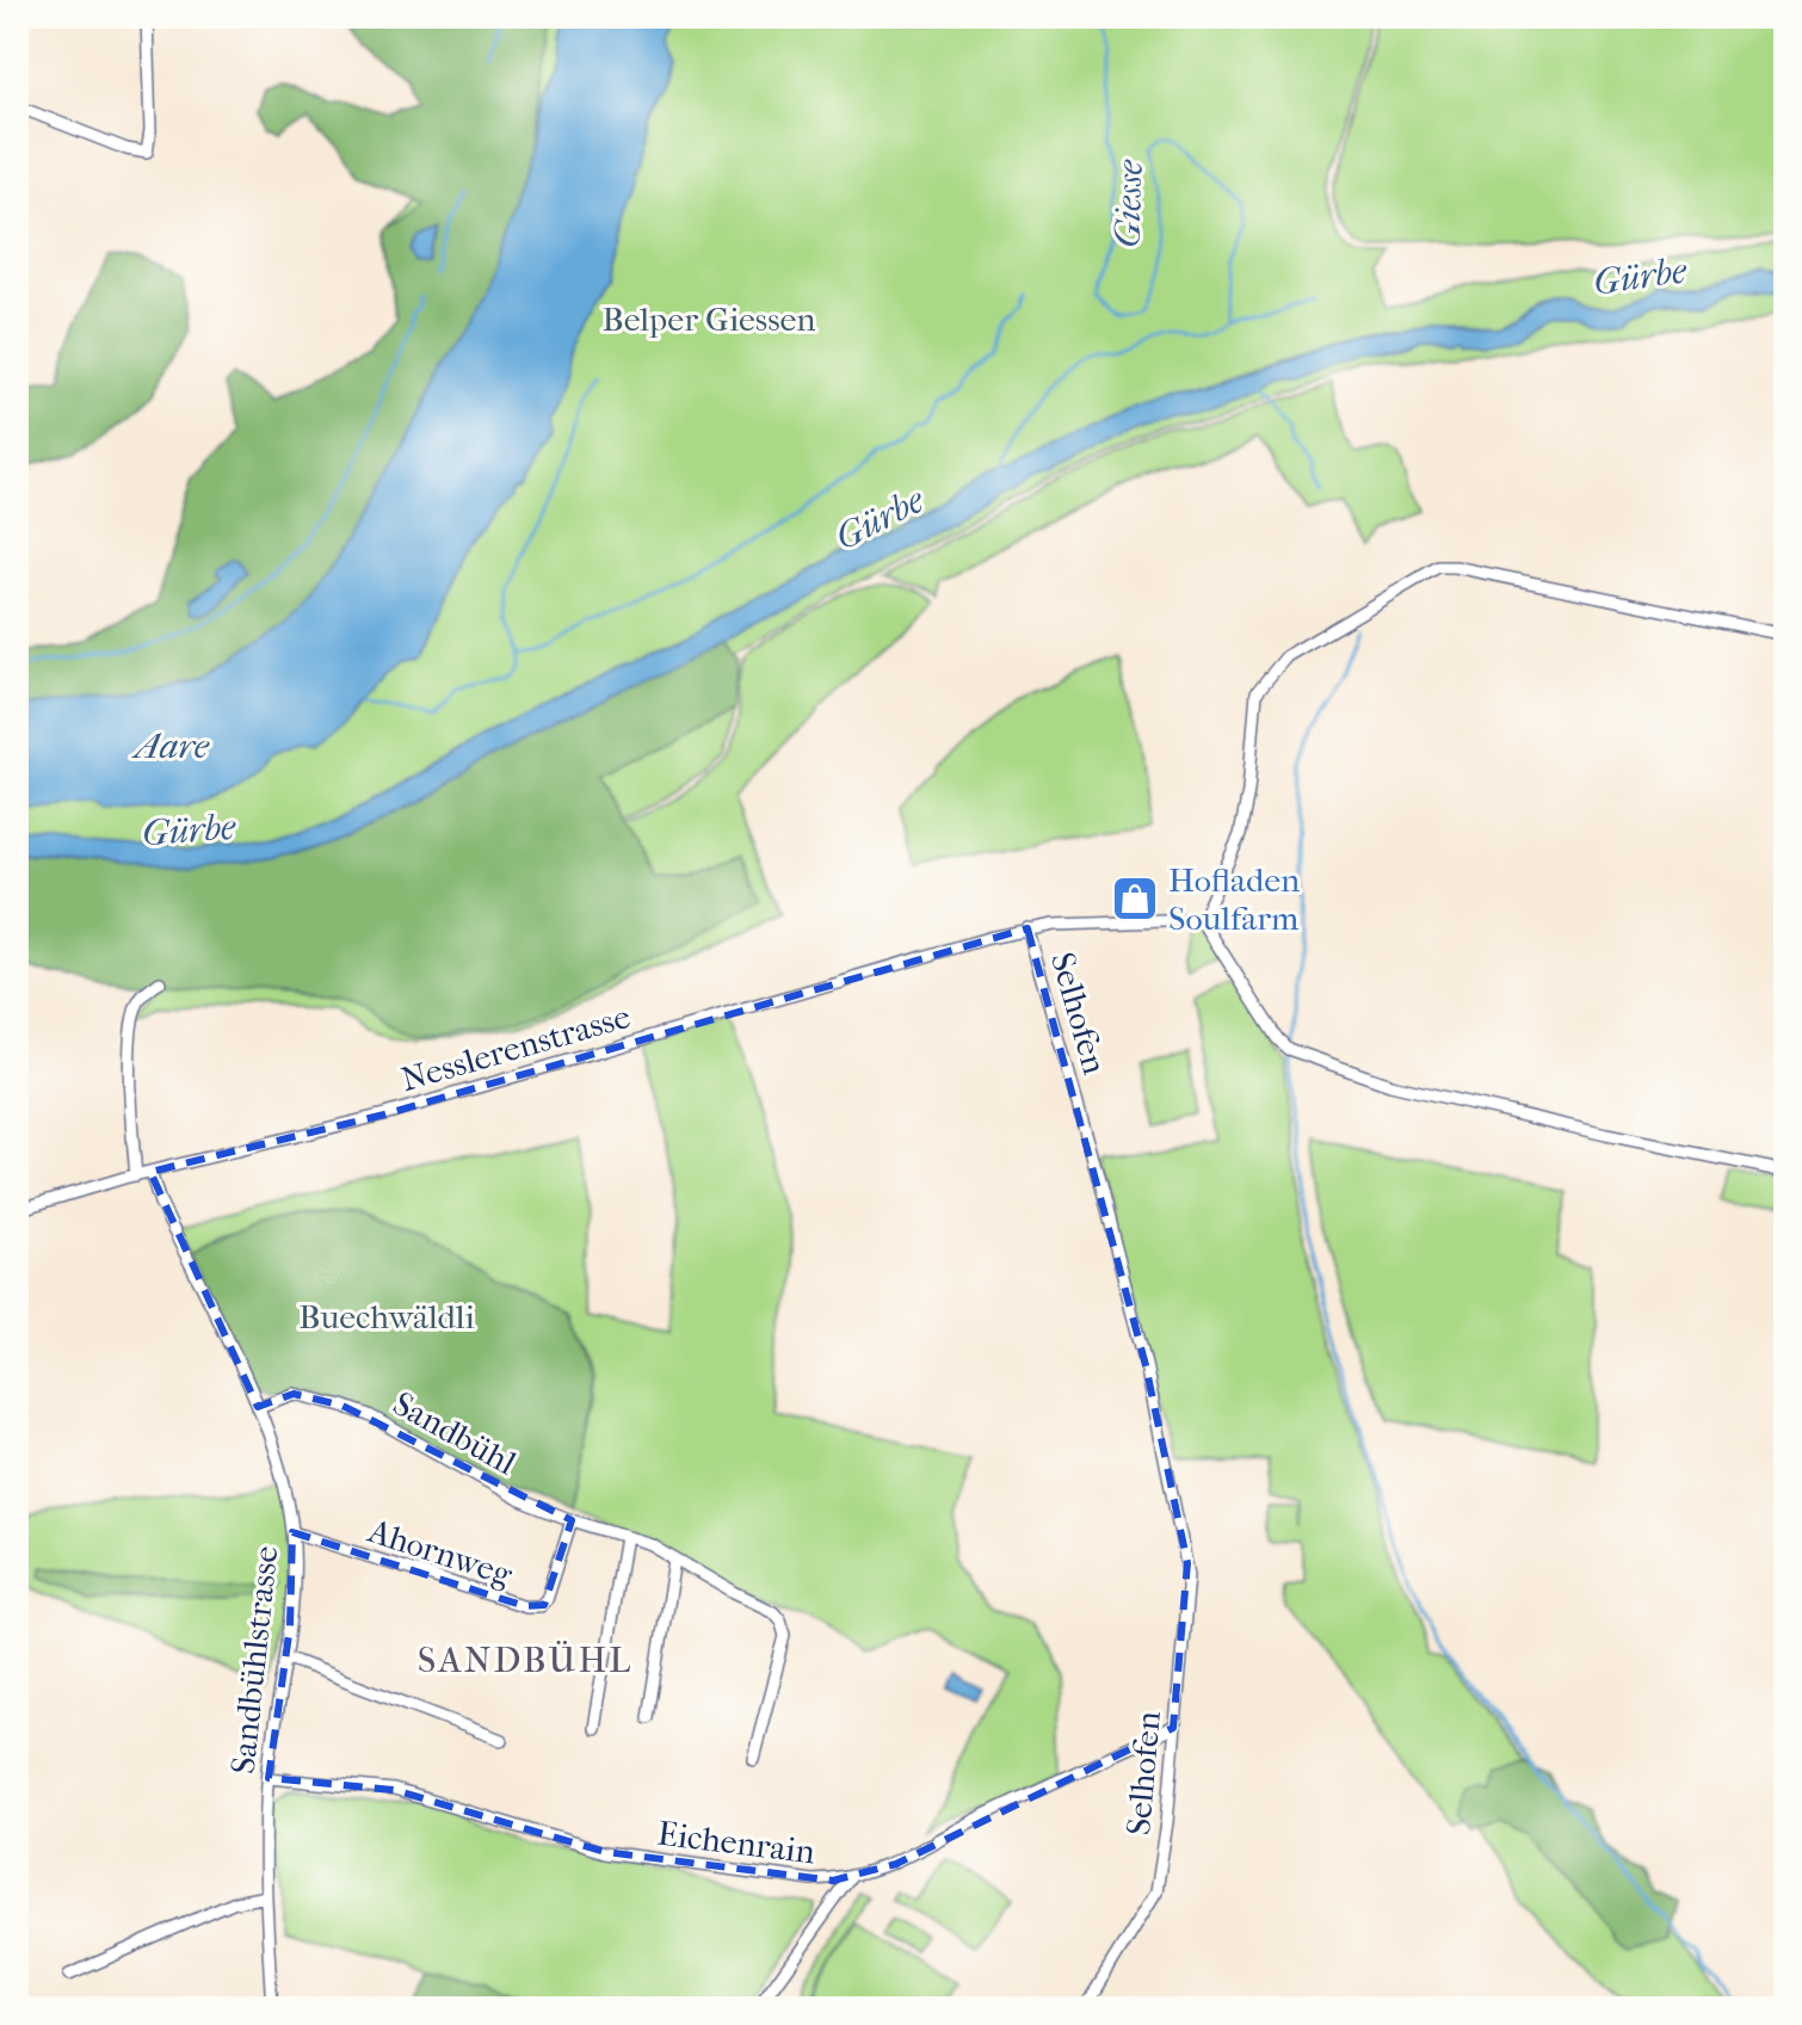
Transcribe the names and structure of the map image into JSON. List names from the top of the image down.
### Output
{
  "streets": {
    "street": [
      "Selhofen",
      "Nesslerenstrasse",
      "Sandbühl",
      "Ahornweg",
      "Sandbühlstrasse",
      "Eichenrain"
    ]
  },
  "crossings": [
    ["Selhofen", "Nesslerenstrasse"],
    ["Selhofen", "Eichenrain"],
    ["Nesslerenstrasse", "Sandbühlstrasse"],
    ["Sandbühl", "Ahornweg"],
    ["Sandbühl", "Sandbühlstrasse"],
    ["Ahornweg", "Sandbühlstrasse"],
    ["Sandbühlstrasse", "Eichenrain"]
  ],
  "districts": ["SANDBÜHL"],
  "water": ["Giesse", "Gürbe", "Aare"],
  "parks": ["Belper Giessen", "Buechwäldli"],
  "places": {
    "shop": ["Hofladen Soulfarm"]
  }
}
